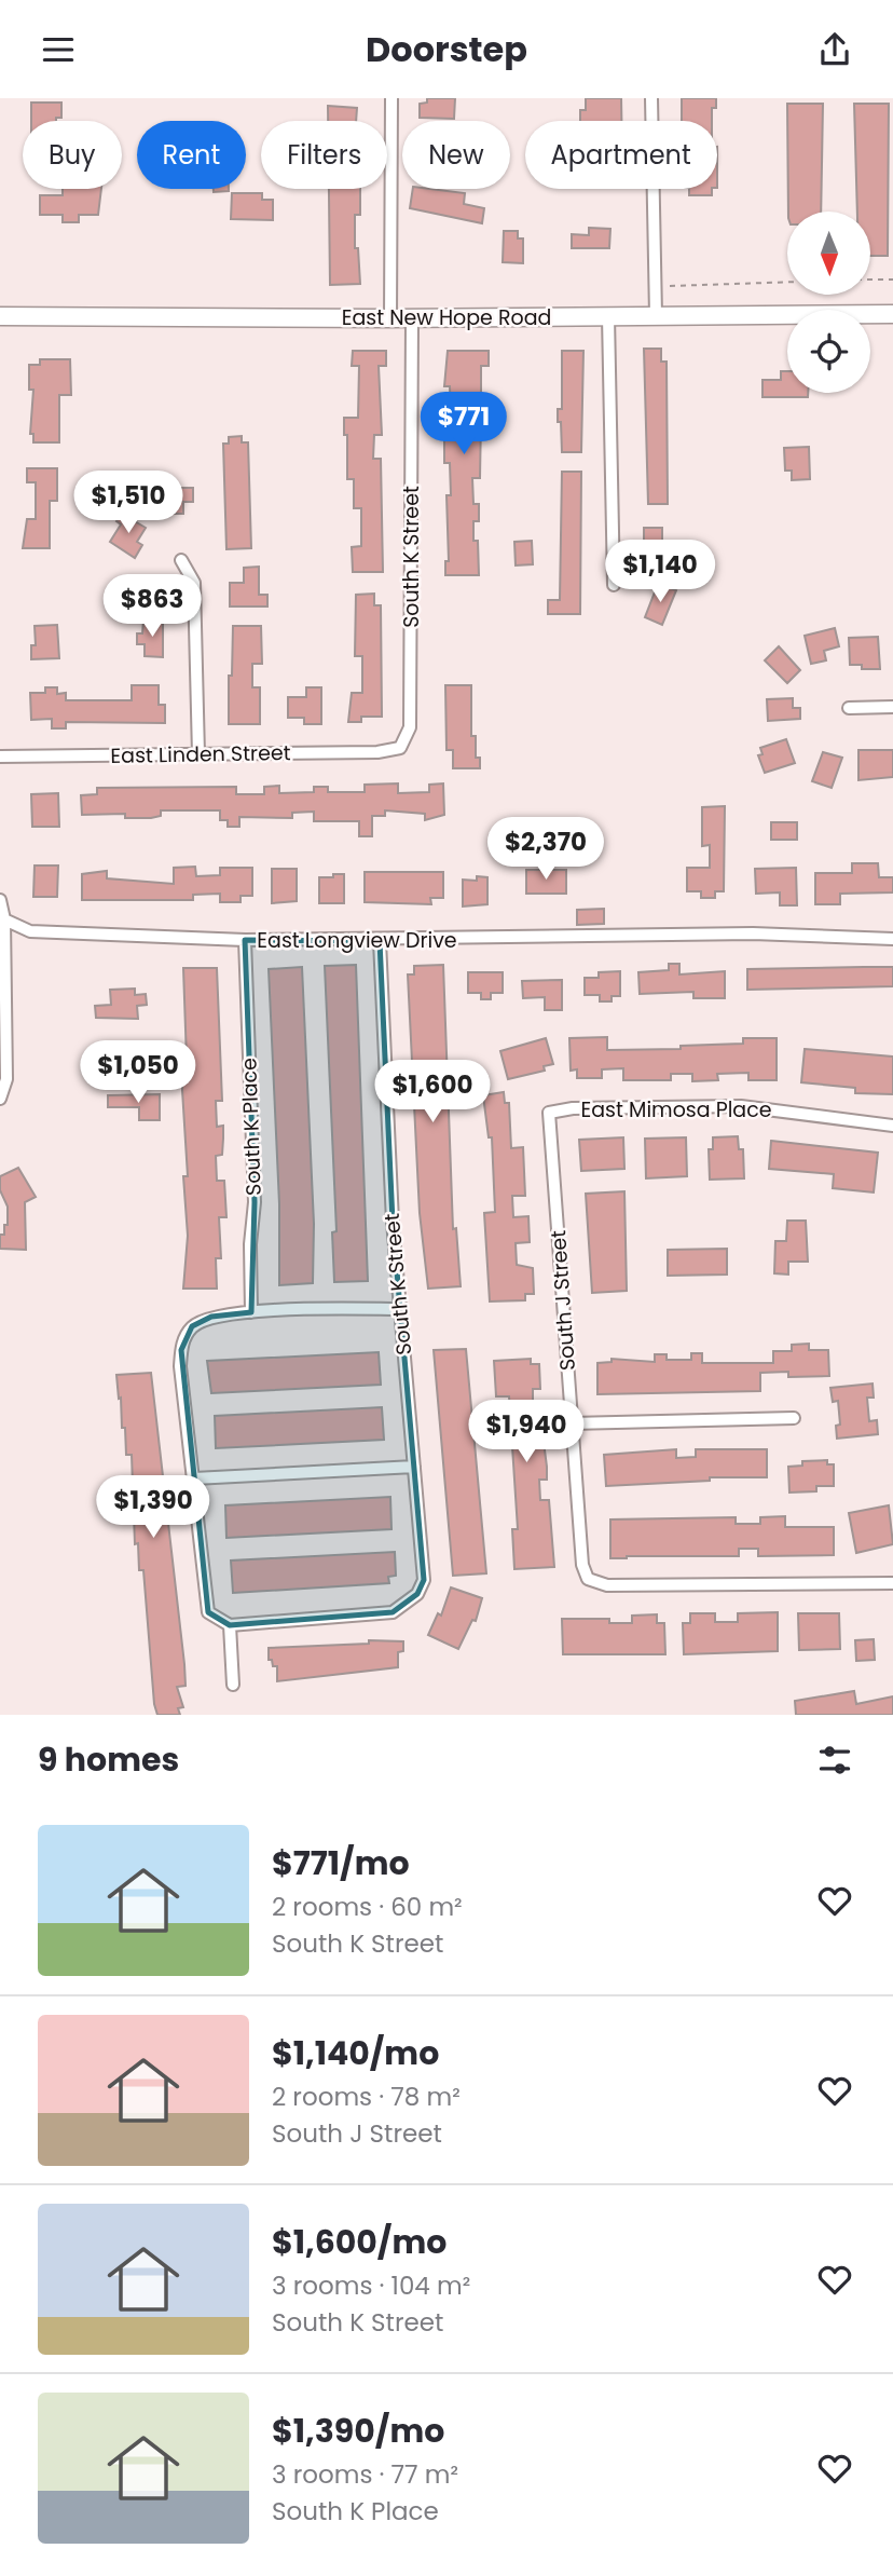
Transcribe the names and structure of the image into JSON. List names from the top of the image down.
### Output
{
  "streets": {
    "street": [
      "East New Hope Road",
      "South K Street",
      "East Linden Street",
      "East Longview Drive",
      "East Mimosa Place",
      "South K Place",
      "South J Street"
    ]
  },
  "crossings": [
    ["East New Hope Road", "South K Street"],
    ["South K Street", "East Linden Street"],
    ["South K Street", "East Longview Drive"],
    ["East Longview Drive", "South K Place"],
    ["East Mimosa Place", "South J Street"]
  ],
  "north": "bottom",
  "page": {
    "header": "Doorstep",
    "chip": [
      "Buy",
      "Rent",
      "Filters",
      "New",
      "Apartment"
    ],
    "price": [
      "$771",
      "$1,510",
      "$1,140",
      "$863",
      "$2,370",
      "$1,050",
      "$1,600",
      "$1,940",
      "$1,390"
    ],
    "heading": "9 homes",
    "list": [
      {
        "name": "$771/mo",
        "note": "2 rooms · 60 m² · South K Street"
      },
      {
        "name": "$1,140/mo",
        "note": "2 rooms · 78 m² · South J Street"
      },
      {
        "name": "$1,600/mo",
        "note": "3 rooms · 104 m² · South K Street"
      },
      {
        "name": "$1,390/mo",
        "note": "3 rooms · 77 m² · South K Place"
      }
    ]
  }
}
